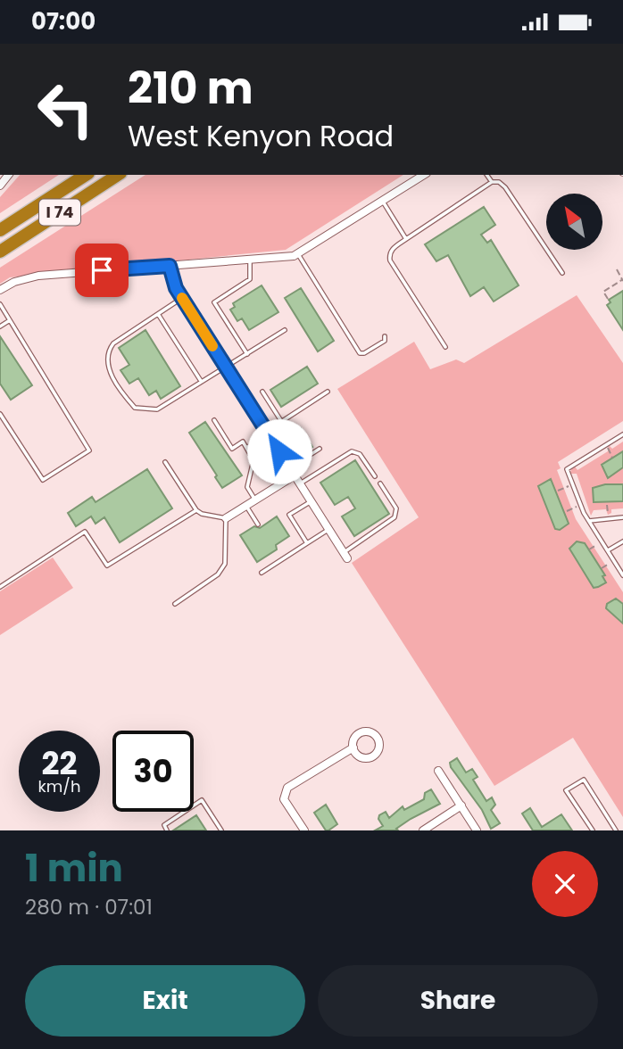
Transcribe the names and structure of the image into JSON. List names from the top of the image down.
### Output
{
  "streets": {
    "highway": ["I 74"]
  },
  "north": "top left",
  "page": {
    "status": "07:00",
    "turn": ["210 m", "West Kenyon Road"],
    "speed": "22 km/h",
    "limit": "30",
    "heading": ["1 min", "280 m · 07:01"],
    "buttons": ["Exit", "Share"]
  }
}
